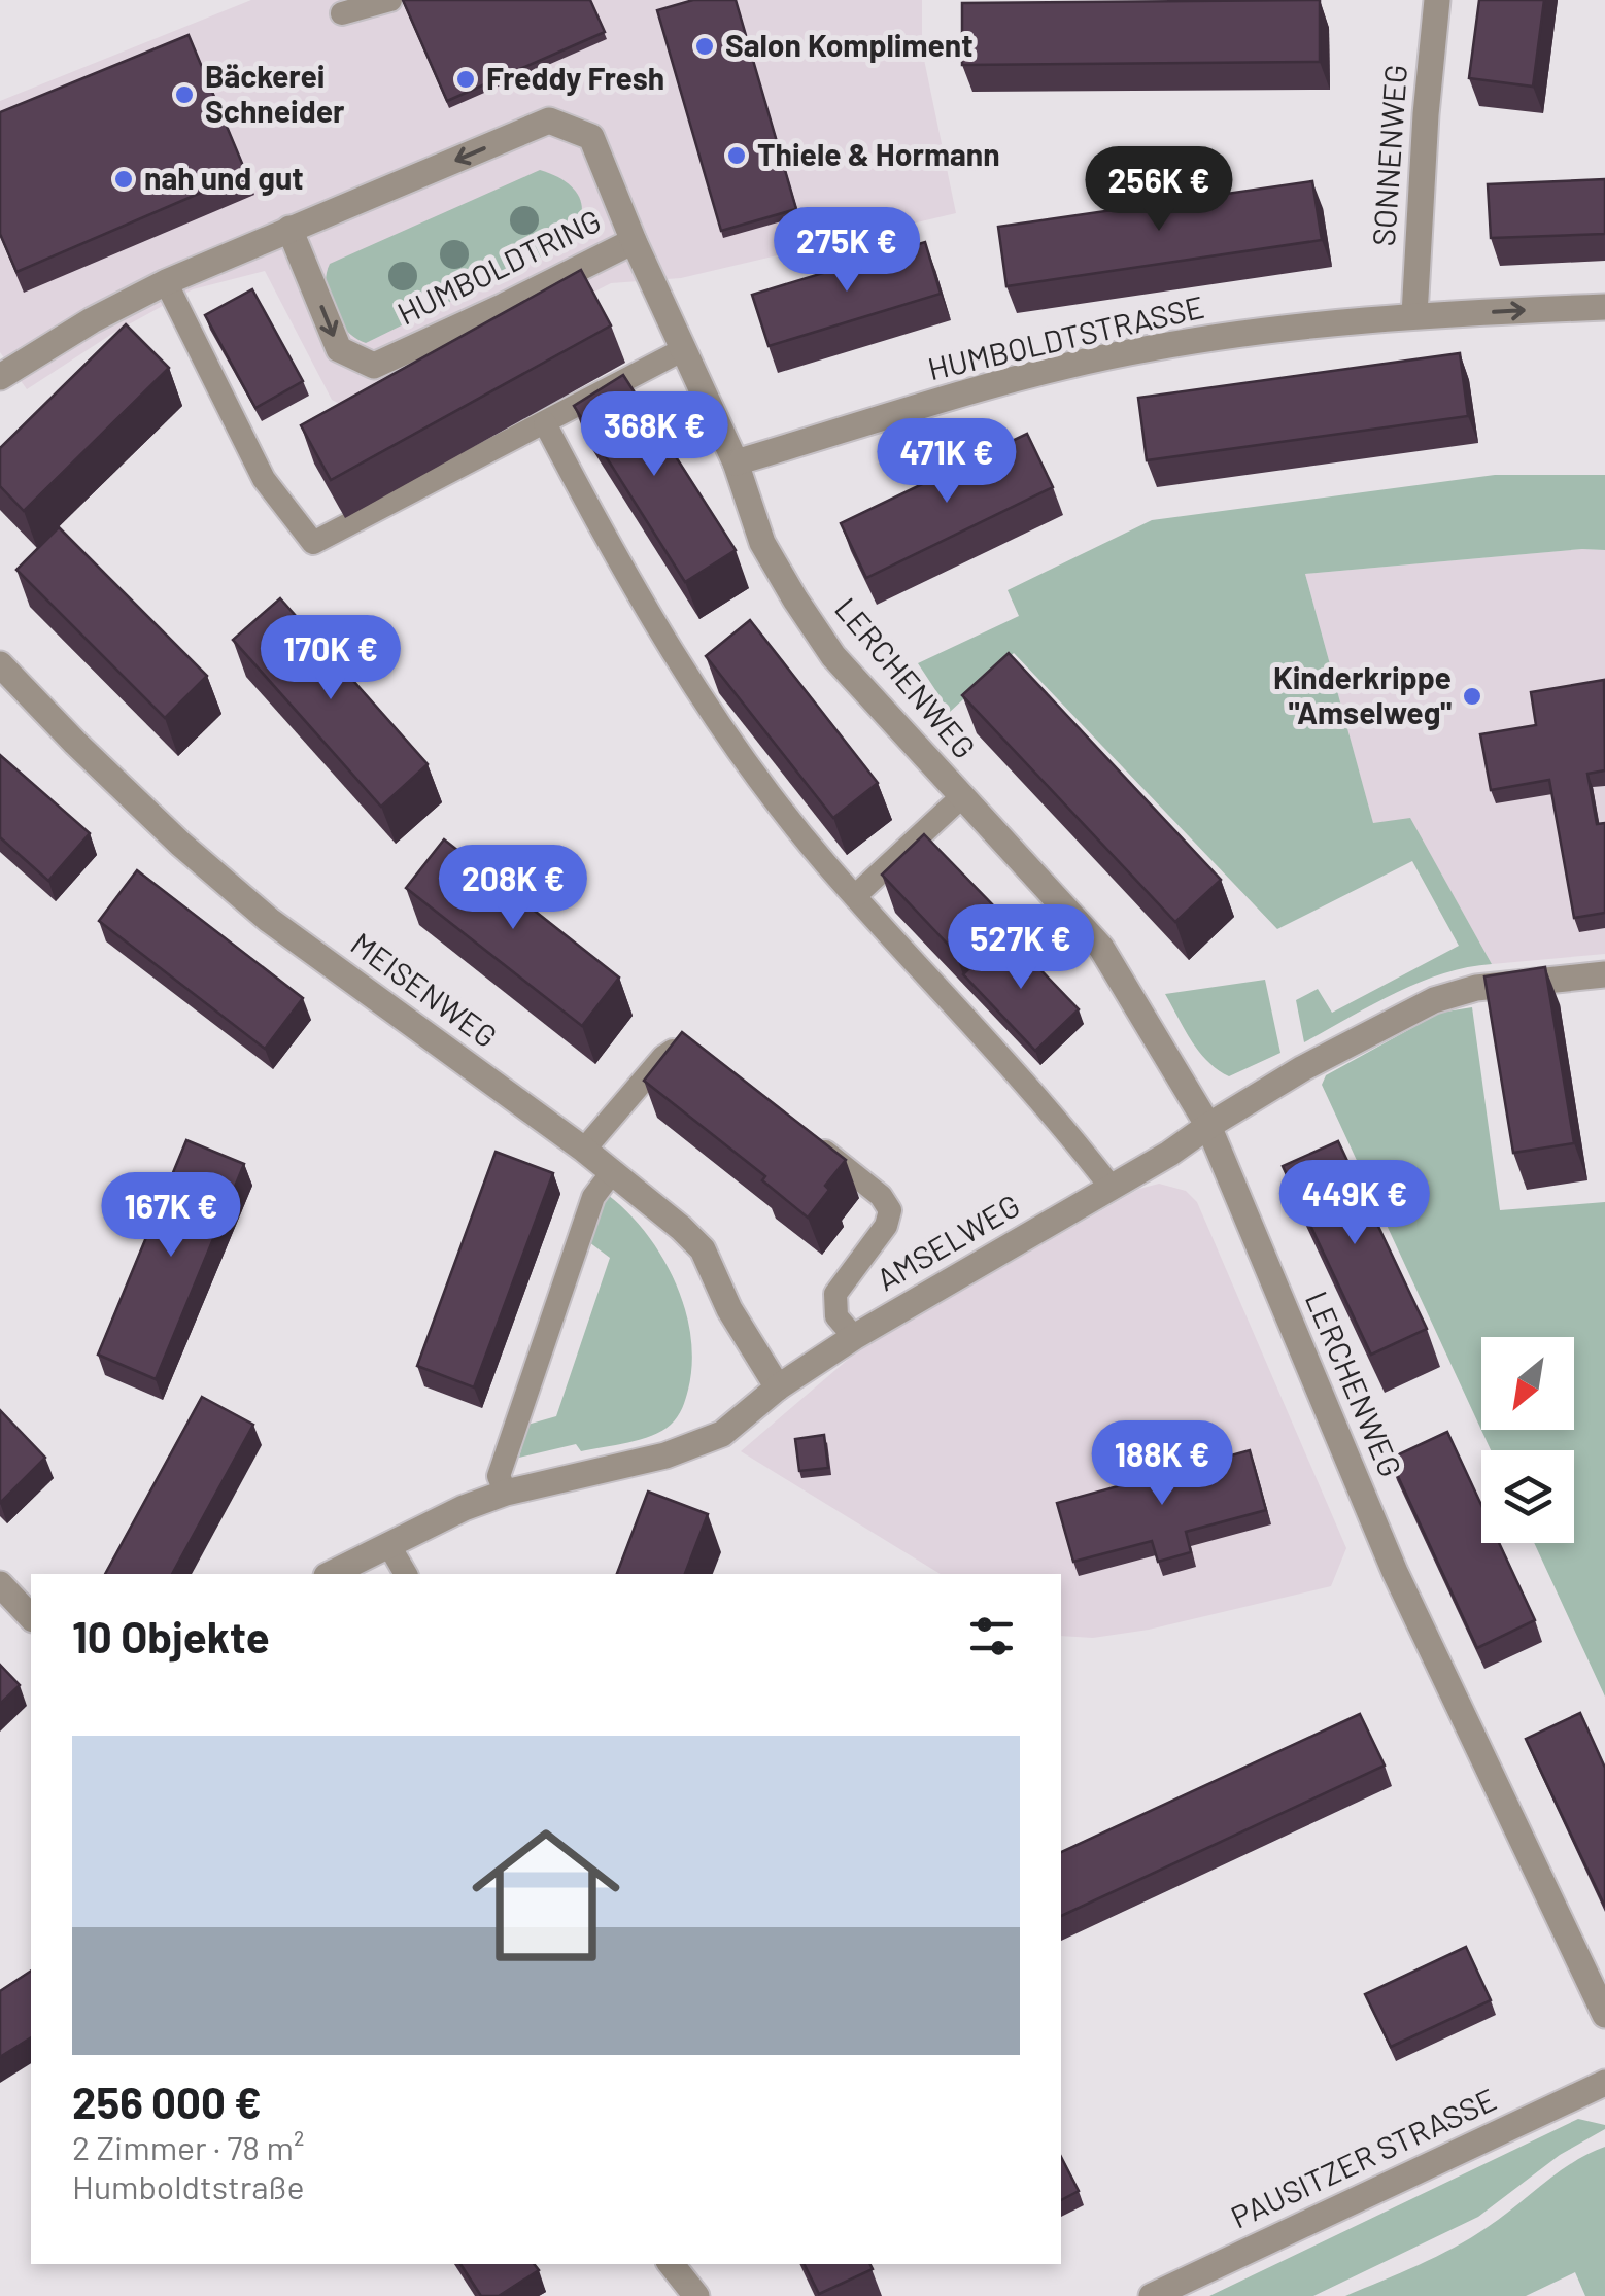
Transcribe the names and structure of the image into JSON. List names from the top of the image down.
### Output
{
  "streets": {
    "street": [
      "SONNENWEG",
      "HUMBOLDTRING",
      "HUMBOLDTSTRASSE",
      "LERCHENWEG",
      "MEISENWEG",
      "AMSELWEG",
      "PAUSITZER STRASSE"
    ]
  },
  "crossings": [
    ["SONNENWEG", "HUMBOLDTSTRASSE"],
    ["HUMBOLDTRING", "LERCHENWEG"],
    ["HUMBOLDTSTRASSE", "LERCHENWEG"],
    ["LERCHENWEG", "AMSELWEG"],
    ["MEISENWEG", "AMSELWEG"]
  ],
  "places": [
    "Salon Kompliment",
    "Freddy Fresh",
    "Bäckerei Schneider",
    "Thiele & Hormann",
    "nah und gut",
    "Kinderkrippe \"Amselweg\""
  ],
  "north": "bottom left",
  "page": {
    "price": [
      "256K €",
      "275K €",
      "368K €",
      "471K €",
      "170K €",
      "208K €",
      "527K €",
      "449K €",
      "167K €",
      "188K €"
    ],
    "heading": "10 Objekte",
    "list": [
      {
        "name": "256 000 €",
        "note": "2 Zimmer · 78 m² · Humboldtstraße"
      }
    ]
  }
}
